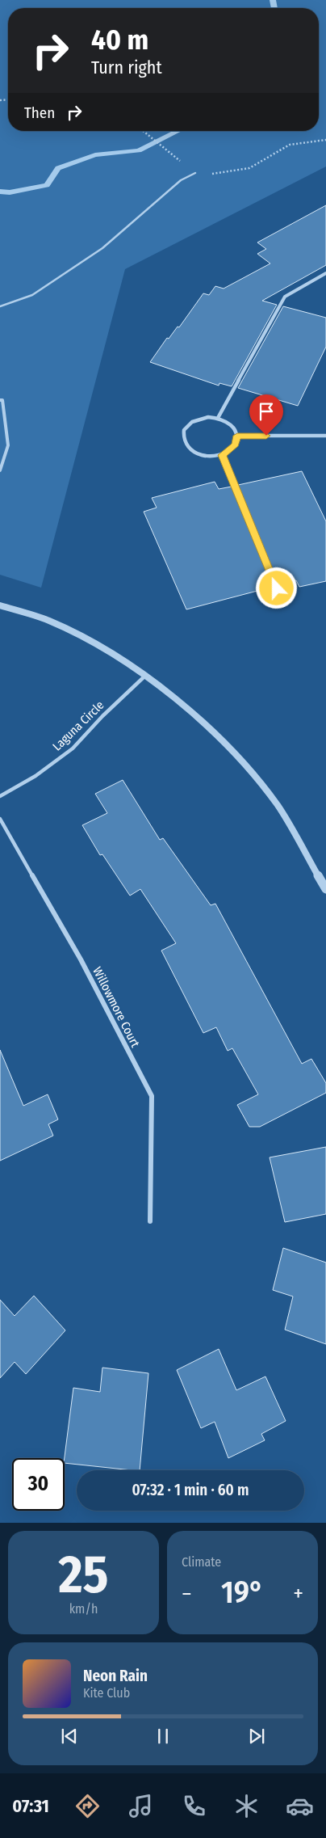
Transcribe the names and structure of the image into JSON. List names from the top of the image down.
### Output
{
  "streets": {
    "street": ["Laguna Circle", "Willowmore Court"]
  },
  "page": {
    "turn": ["40 m", "Turn right"],
    "then": "Then",
    "limit": "30",
    "trip": "07:32 · 1 min · 60 m",
    "tile": [
      ["25", "km/h"],
      "Climate"
    ],
    "heat": ["−", "19°", "+"],
    "song": ["Neon Rain", "Kite Club"],
    "tabs": "07:31"
  }
}
